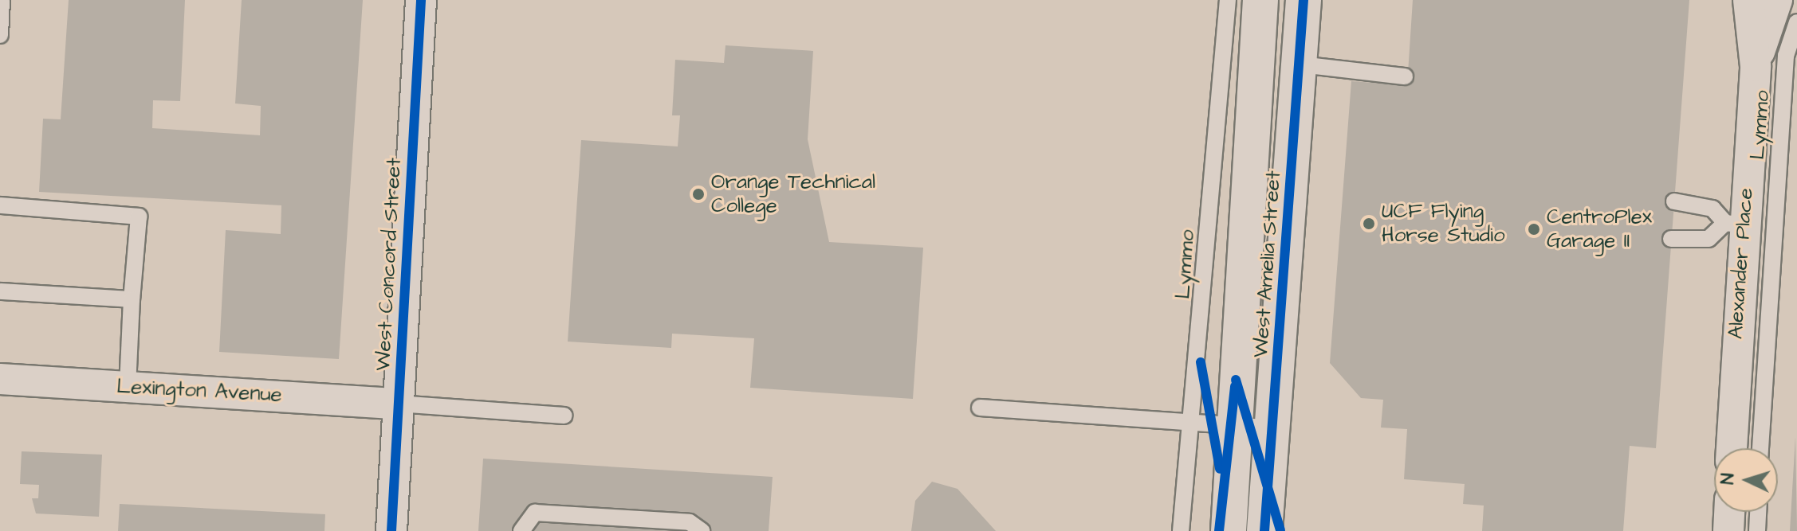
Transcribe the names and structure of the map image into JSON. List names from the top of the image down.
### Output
{
  "streets": {
    "street": [
      "Alexander Place",
      "West Concord Street",
      "West Amelia Street",
      "Lexington Avenue"
    ],
    "lane": ["Lymmo"]
  },
  "crossings": [
    ["West Concord Street", "Lexington Avenue"]
  ],
  "places": ["Orange Technical College", "UCF Flying Horse Studio", "CentroPlex Garage II"],
  "north": "left"
}
